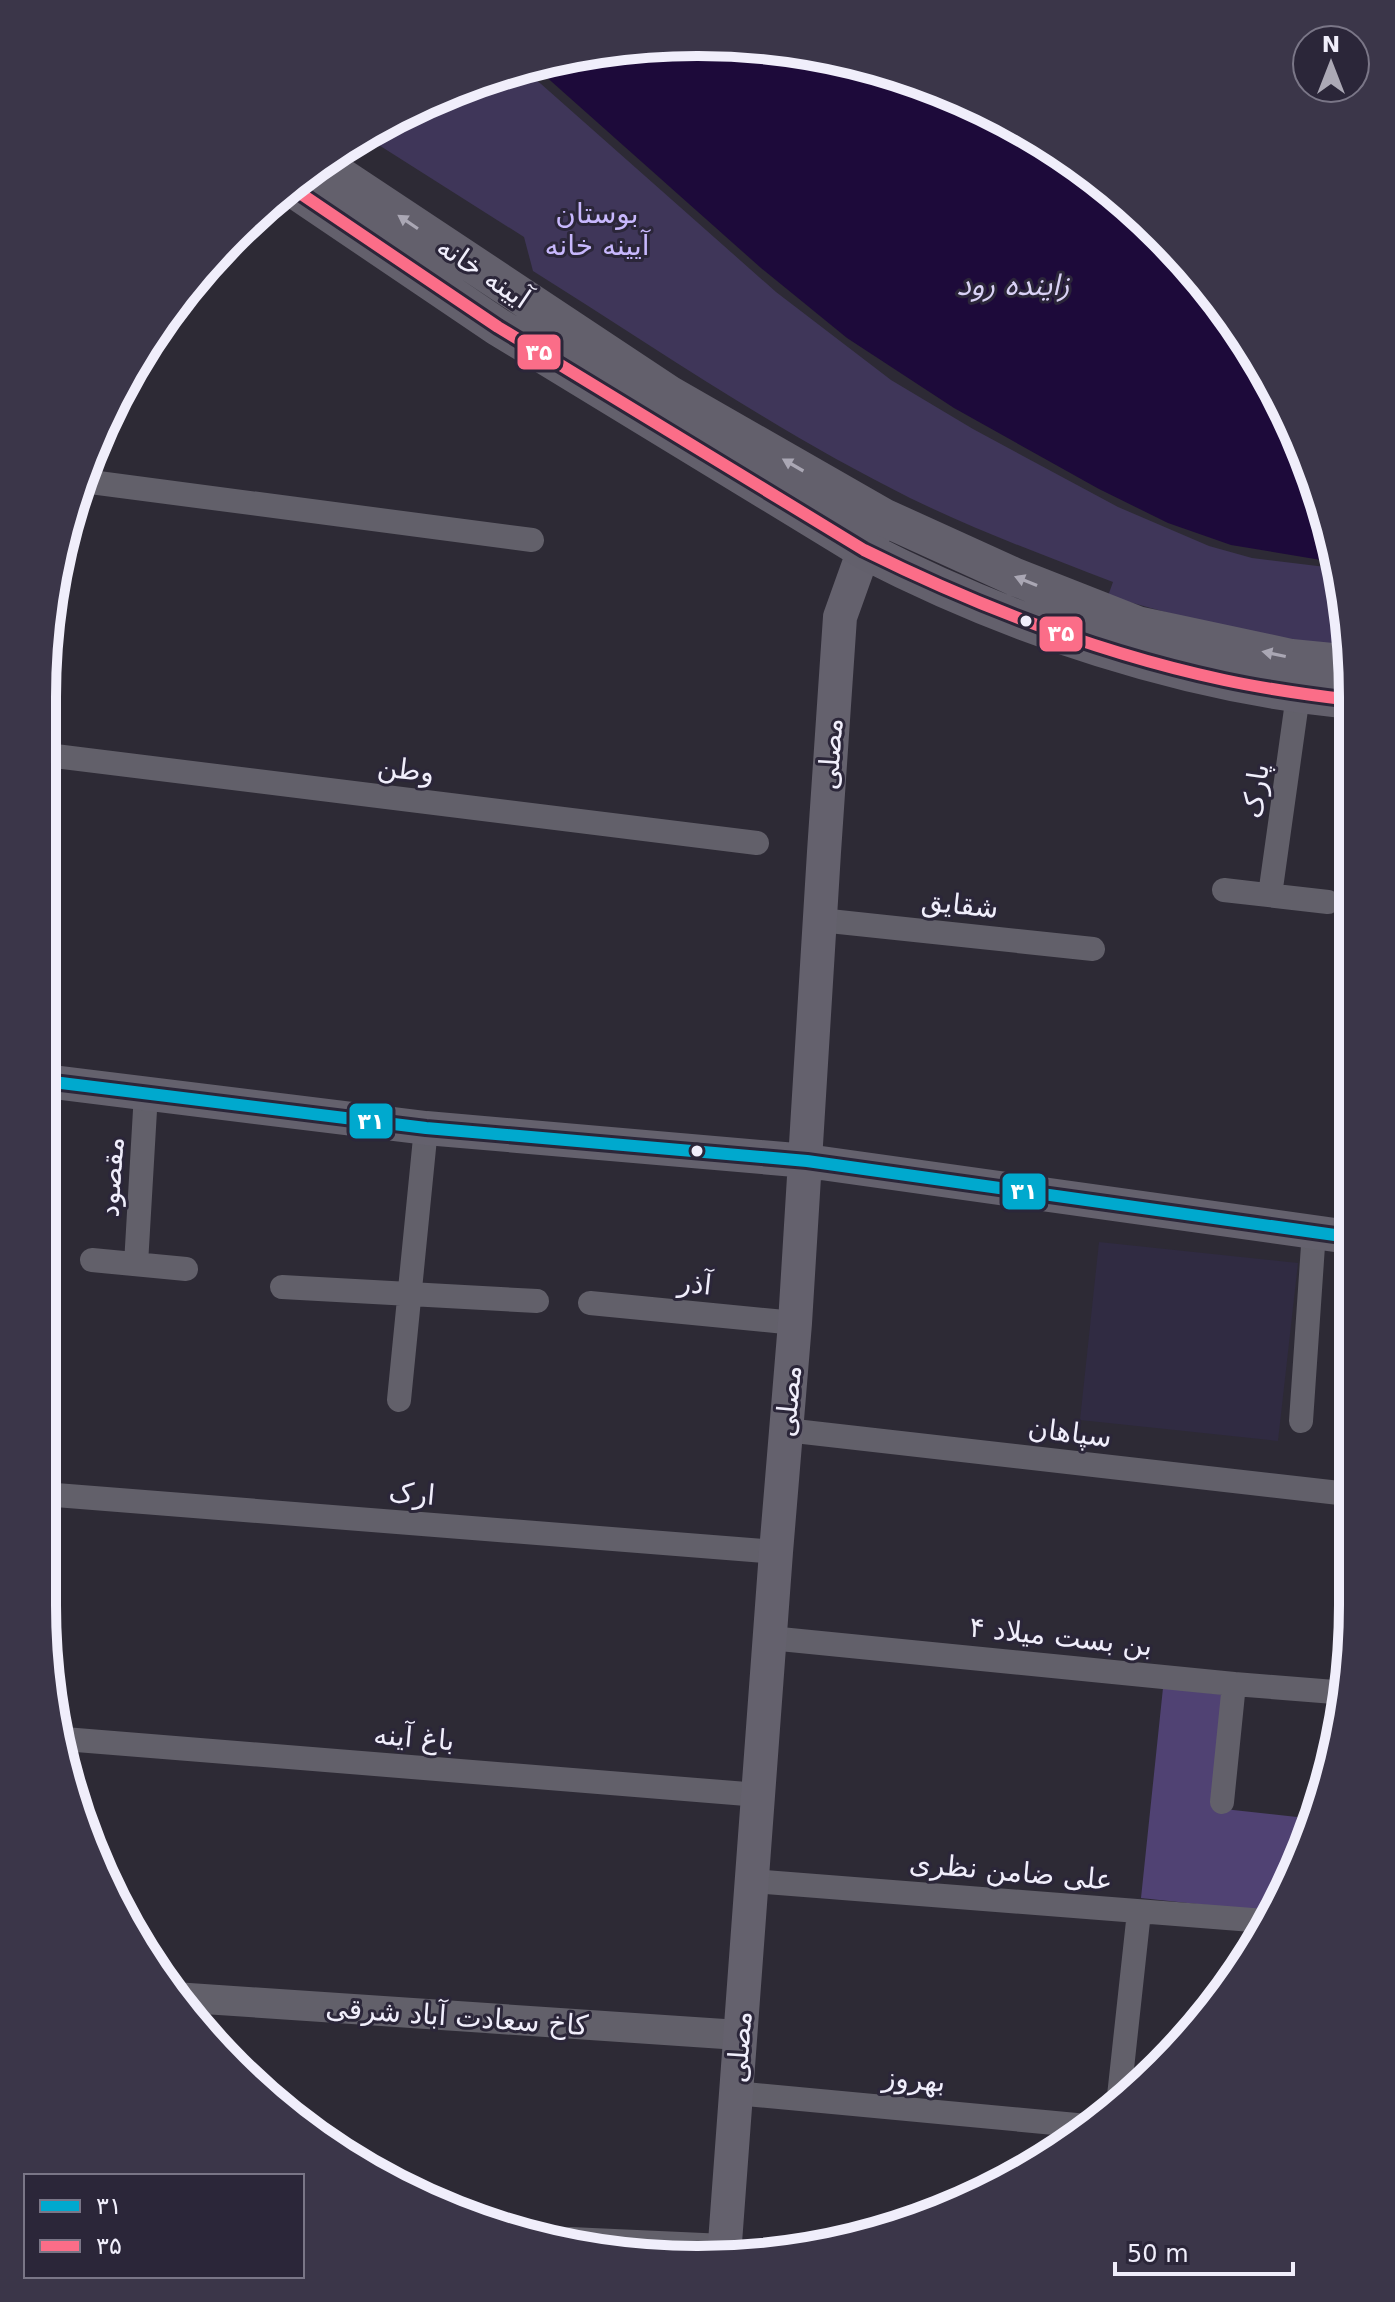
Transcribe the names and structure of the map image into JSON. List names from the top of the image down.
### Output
{
  "streets": {
    "main road": ["آیینه خانه", "مصلی"],
    "street": [
      "وطن",
      "پارک",
      "شقایق",
      "مقصود",
      "آذر",
      "سپاهان",
      "ارک",
      "بن بست میلاد ۴",
      "باغ آینه",
      "علی ضامن نظری",
      "کاخ سعادت آباد شرقی",
      "بهروز"
    ]
  },
  "crossings": [
    ["آیینه خانه", "مصلی"],
    ["آیینه خانه", "پارک"],
    ["مصلی", "شقایق"],
    ["مصلی", "آذر"],
    ["مصلی", "سپاهان"],
    ["مصلی", "ارک"],
    ["مصلی", "بن بست میلاد ۴"],
    ["مصلی", "باغ آینه"],
    ["مصلی", "علی ضامن نظری"],
    ["مصلی", "کاخ سعادت آباد شرقی"],
    ["مصلی", "بهروز"]
  ],
  "water": ["زاینده رود"],
  "parks": ["بوستان آیینه خانه"],
  "lines": ["transit line ۳۵", "transit line ۳۱"],
  "legend": ["۳۱", "۳۵"],
  "scale_bar": "50 m",
  "north": "top"
}
